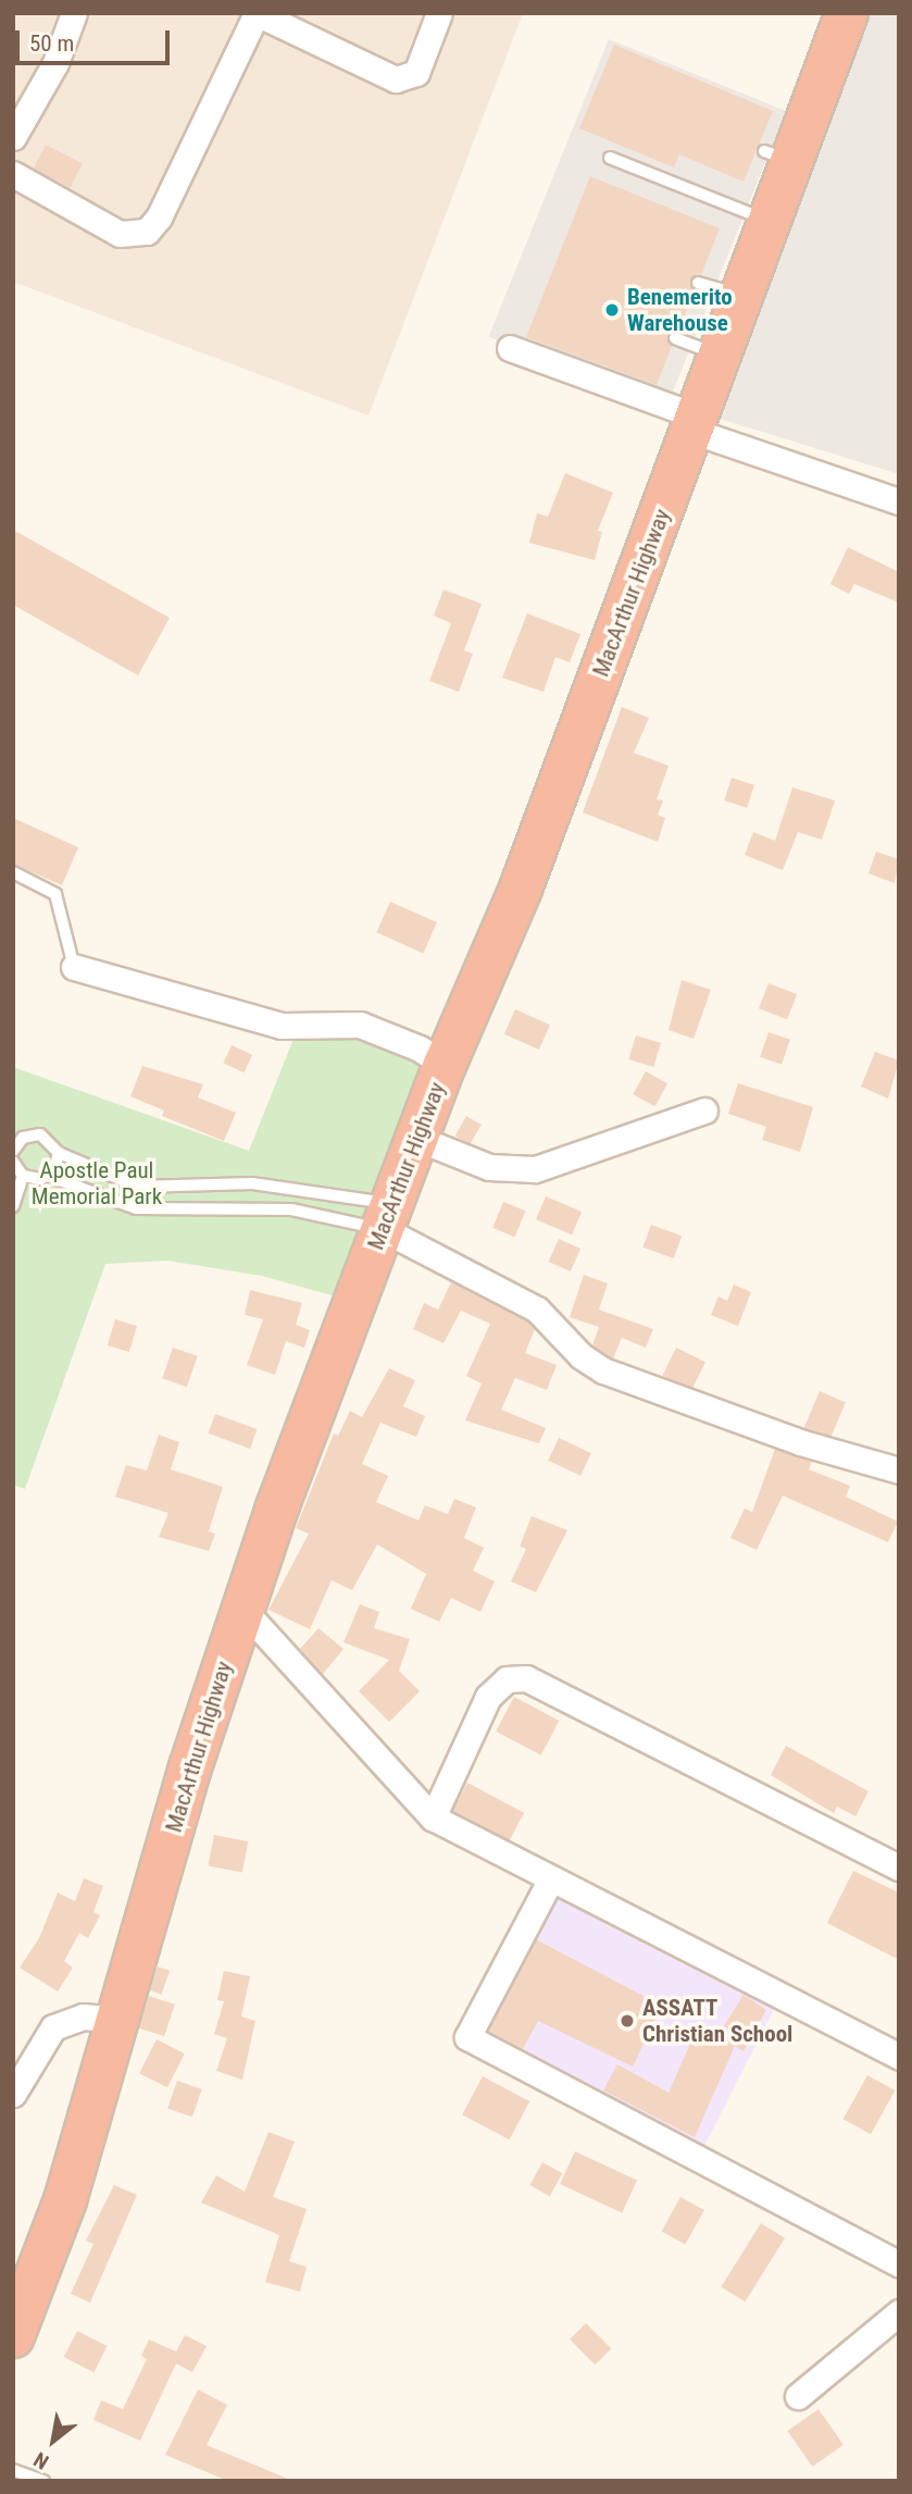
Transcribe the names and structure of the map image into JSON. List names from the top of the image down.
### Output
{
  "streets": {
    "highway": ["MacArthur Highway"]
  },
  "parks": ["Apostle Paul Memorial Park"],
  "places": ["Benemerito Warehouse", "ASSATT Christian School"],
  "scale_bar": "50 m",
  "north": "bottom left"
}
